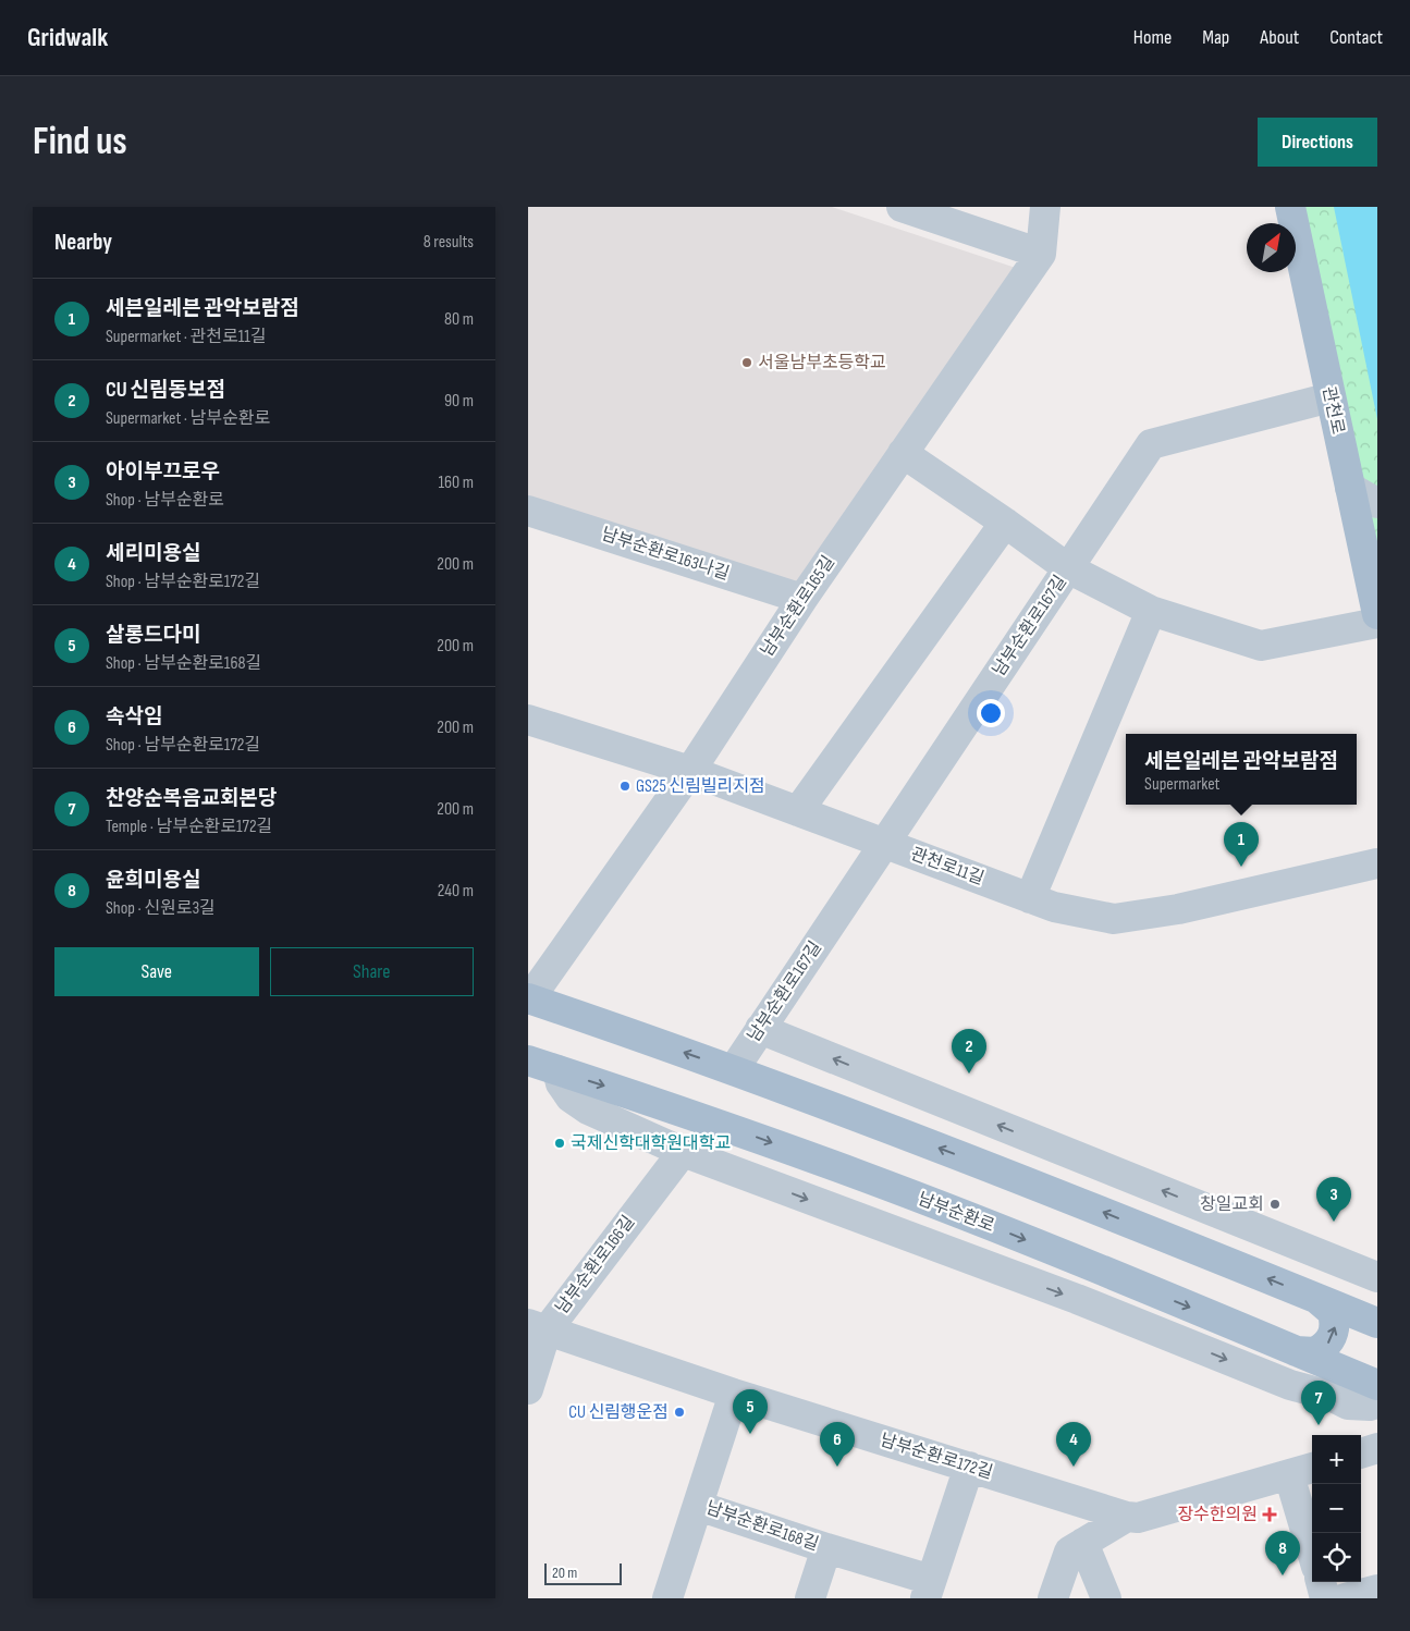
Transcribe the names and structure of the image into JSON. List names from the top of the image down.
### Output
{
  "streets": {
    "main road": ["관천로", "남부순환로"],
    "street": [
      "남부순환로163나길",
      "남부순환로165길",
      "남부순환로167길",
      "관천로11길",
      "남부순환로166길",
      "남부순환로172길",
      "남부순환로168길"
    ]
  },
  "crossings": [
    ["관천로", "남부순환로167길"],
    ["남부순환로163나길", "남부순환로165길"],
    ["남부순환로165길", "관천로11길"],
    ["남부순환로167길", "관천로11길"],
    ["남부순환로166길", "남부순환로172길"],
    ["남부순환로172길", "남부순환로168길"]
  ],
  "places": {
    "other": [
      "서울남부초등학교",
      "GS25 신림빌리지점",
      "국제신학대학원대학교",
      "창일교회",
      "CU 신림행운점"
    ],
    "health": ["장수한의원"]
  },
  "scale_bar": "20 m",
  "north": "top right",
  "page": {
    "header": "Gridwalk",
    "nav": [
      "Home",
      "Map",
      "About",
      "Contact"
    ],
    "buttons": [
      "Directions",
      ["Save", "Share"]
    ],
    "title": "Find us",
    "heading": ["Nearby", "8 results"],
    "list": [
      {
        "mark": "1",
        "name": "세븐일레븐 관악보람점",
        "note": "Supermarket · 관천로11길",
        "value": "80 m"
      },
      {
        "mark": "2",
        "name": "CU 신림동보점",
        "note": "Supermarket · 남부순환로",
        "value": "90 m"
      },
      {
        "mark": "3",
        "name": "아이부끄로우",
        "note": "Shop · 남부순환로",
        "value": "160 m"
      },
      {
        "mark": "4",
        "name": "세리미용실",
        "note": "Shop · 남부순환로172길",
        "value": "200 m"
      },
      {
        "mark": "5",
        "name": "살롱드다미",
        "note": "Shop · 남부순환로168길",
        "value": "200 m"
      },
      {
        "mark": "6",
        "name": "속삭임",
        "note": "Shop · 남부순환로172길",
        "value": "200 m"
      },
      {
        "mark": "7",
        "name": "찬양순복음교회본당",
        "note": "Temple · 남부순환로172길",
        "value": "200 m"
      },
      {
        "mark": "8",
        "name": "윤희미용실",
        "note": "Shop · 신원로3길",
        "value": "240 m"
      }
    ],
    "popup": ["세븐일레븐 관악보람점", "Supermarket"],
    "pins": [
      "1",
      "2",
      "3",
      "7",
      "5",
      "4",
      "6",
      "8"
    ],
    "map_buttons": ["+", "−"],
    "scale": "20 m"
  }
}
